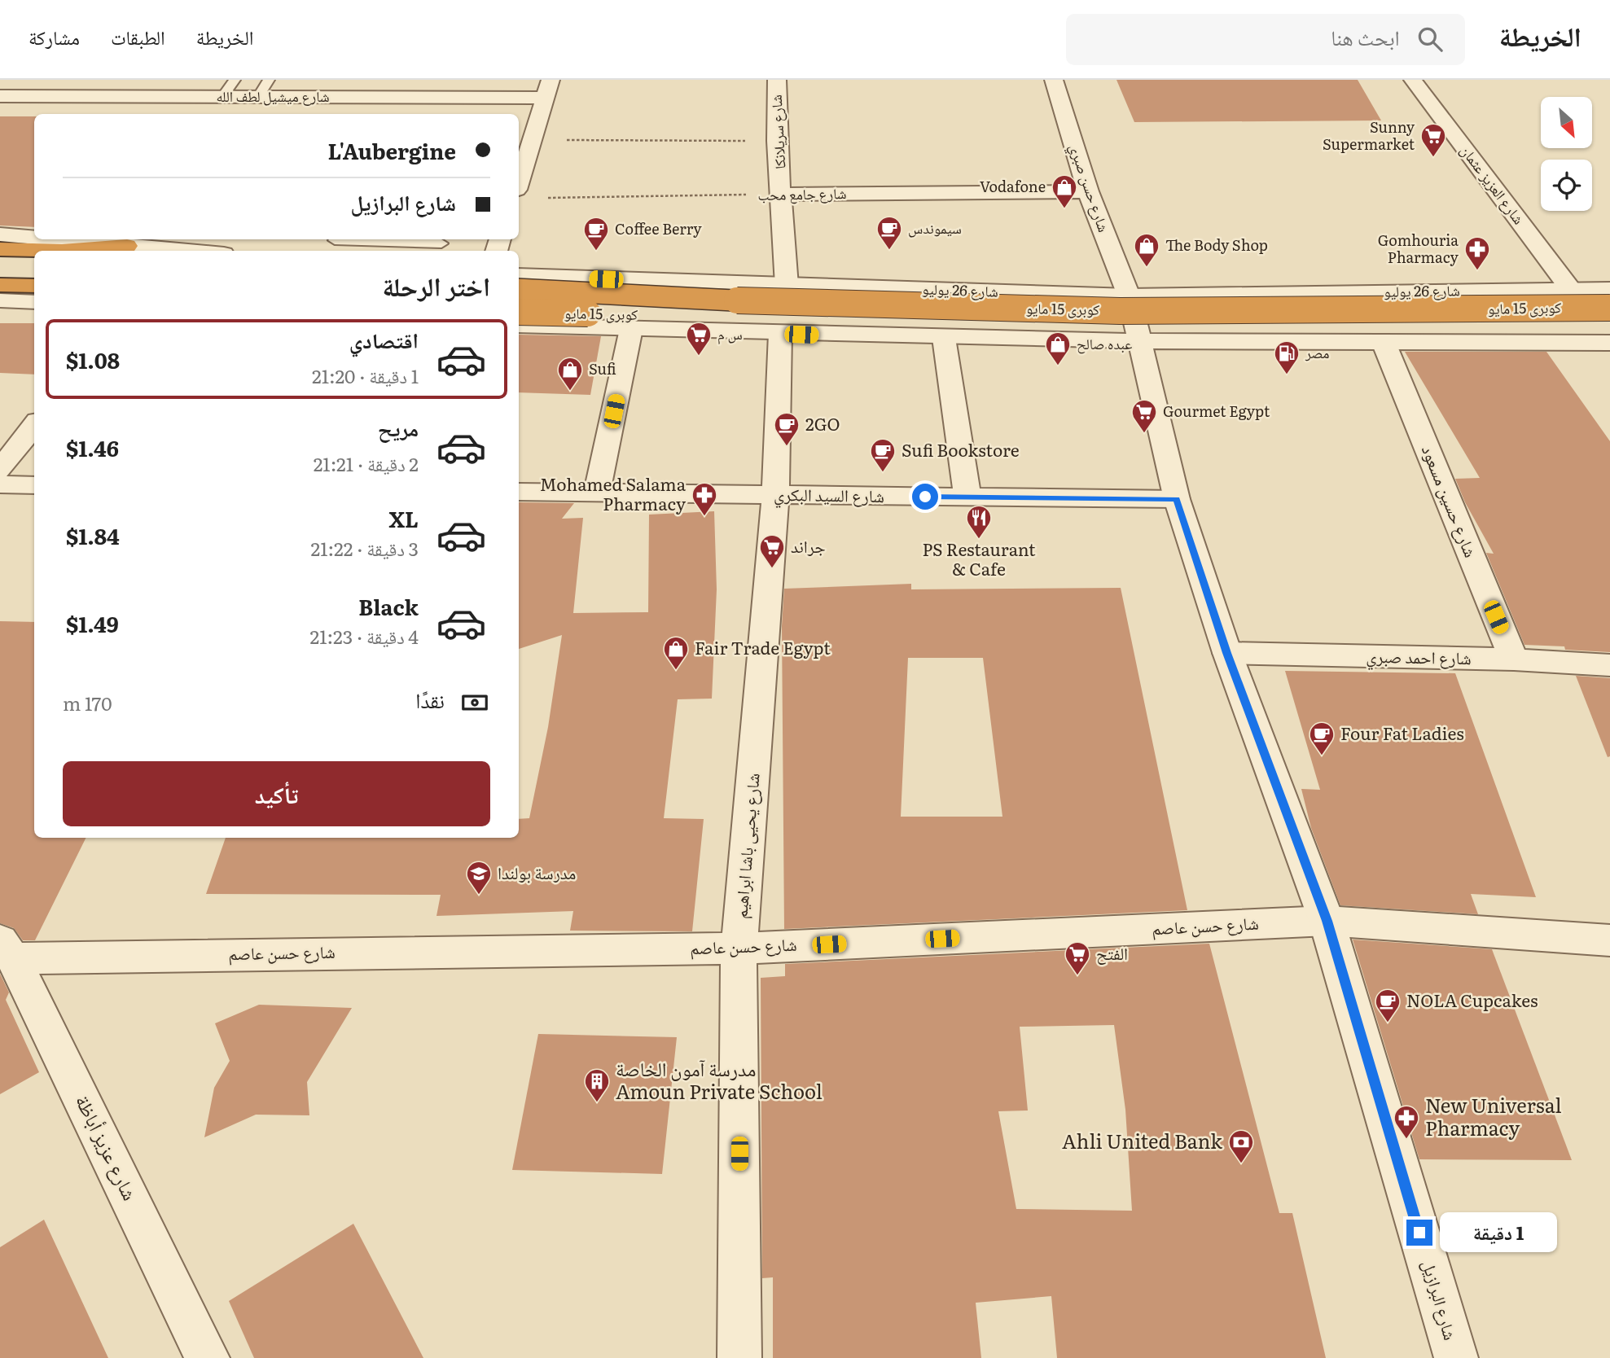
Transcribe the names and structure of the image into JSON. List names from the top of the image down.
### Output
{
  "streets": {
    "highway": ["كوبرى 15 مايو"],
    "street": [
      "شارع ميشيل لطف الله",
      "شارع سريلانكا",
      "شارع العزيز عثمان",
      "شارع حسن صبري",
      "شارع جامع محب",
      "شارع 26 يوليو",
      "شارع السيد البكري",
      "شارع حسين مسعود",
      "شارع احمد صبري",
      "شارع يحيى باشا ابراهيم",
      "شارع حسن عاصم",
      "شارع عزيز أباظة",
      "شارع البرازيل"
    ]
  },
  "crossings": [
    ["شارع سريلانكا", "شارع جامع محب"],
    ["شارع سريلانكا", "شارع 26 يوليو"],
    ["شارع العزيز عثمان", "شارع 26 يوليو"],
    ["شارع حسن صبري", "شارع جامع محب"],
    ["شارع حسن صبري", "شارع 26 يوليو"],
    ["شارع حسن صبري", "شارع البرازيل"],
    ["شارع 26 يوليو", "شارع البرازيل"],
    ["شارع السيد البكري", "شارع يحيى باشا ابراهيم"],
    ["شارع السيد البكري", "شارع البرازيل"],
    ["شارع حسين مسعود", "شارع احمد صبري"],
    ["شارع احمد صبري", "شارع البرازيل"],
    ["شارع يحيى باشا ابراهيم", "شارع حسن عاصم"],
    ["شارع حسن عاصم", "شارع عزيز أباظة"],
    ["شارع حسن عاصم", "شارع البرازيل"]
  ],
  "places": {
    "supermarket": [
      "Sunny Supermarket",
      "س م",
      "Gourmet Egypt",
      "جراند",
      "الفتح"
    ],
    "shop": [
      "Vodafone",
      "The Body Shop",
      "عبده صالح",
      "Sufi",
      "Fair Trade Egypt"
    ],
    "cafe": [
      "سيموندس",
      "Coffee Berry",
      "2GO",
      "Sufi Bookstore",
      "Four Fat Ladies",
      "NOLA Cupcakes"
    ],
    "pharmacy": ["Gomhouria Pharmacy", "Mohamed Salama Pharmacy", "New Universal Pharmacy"],
    "fuel station": ["مصر"],
    "restaurant": ["PS Restaurant & Cafe"],
    "school or university": ["مدرسة بولندا"],
    "building": ["مدرسة آمون الخاصة Amoun Private School"],
    "bank": ["Ahli United Bank"]
  },
  "north": "bottom right",
  "page": {
    "header": "الخريطة",
    "search": "ابحث هنا",
    "nav": ["الخريطة", "الطبقات", "مشاركة"],
    "banner": ["L'Aubergine", "شارع البرازيل"],
    "heading": "اختر الرحلة",
    "list": [
      {
        "name": "اقتصادي",
        "note": "1 دقيقة · 21:20",
        "value": "$1.08"
      },
      {
        "name": "مريح",
        "note": "2 دقيقة · 21:21",
        "value": "$1.46"
      },
      {
        "name": "XL",
        "note": "3 دقيقة · 21:22",
        "value": "$1.84"
      },
      {
        "name": "Black",
        "note": "4 دقيقة · 21:23",
        "value": "$1.49"
      }
    ],
    "pay": ["نقدًا", "170 m"],
    "buttons": "تأكيد",
    "bubble": "1 دقيقة"
  }
}
